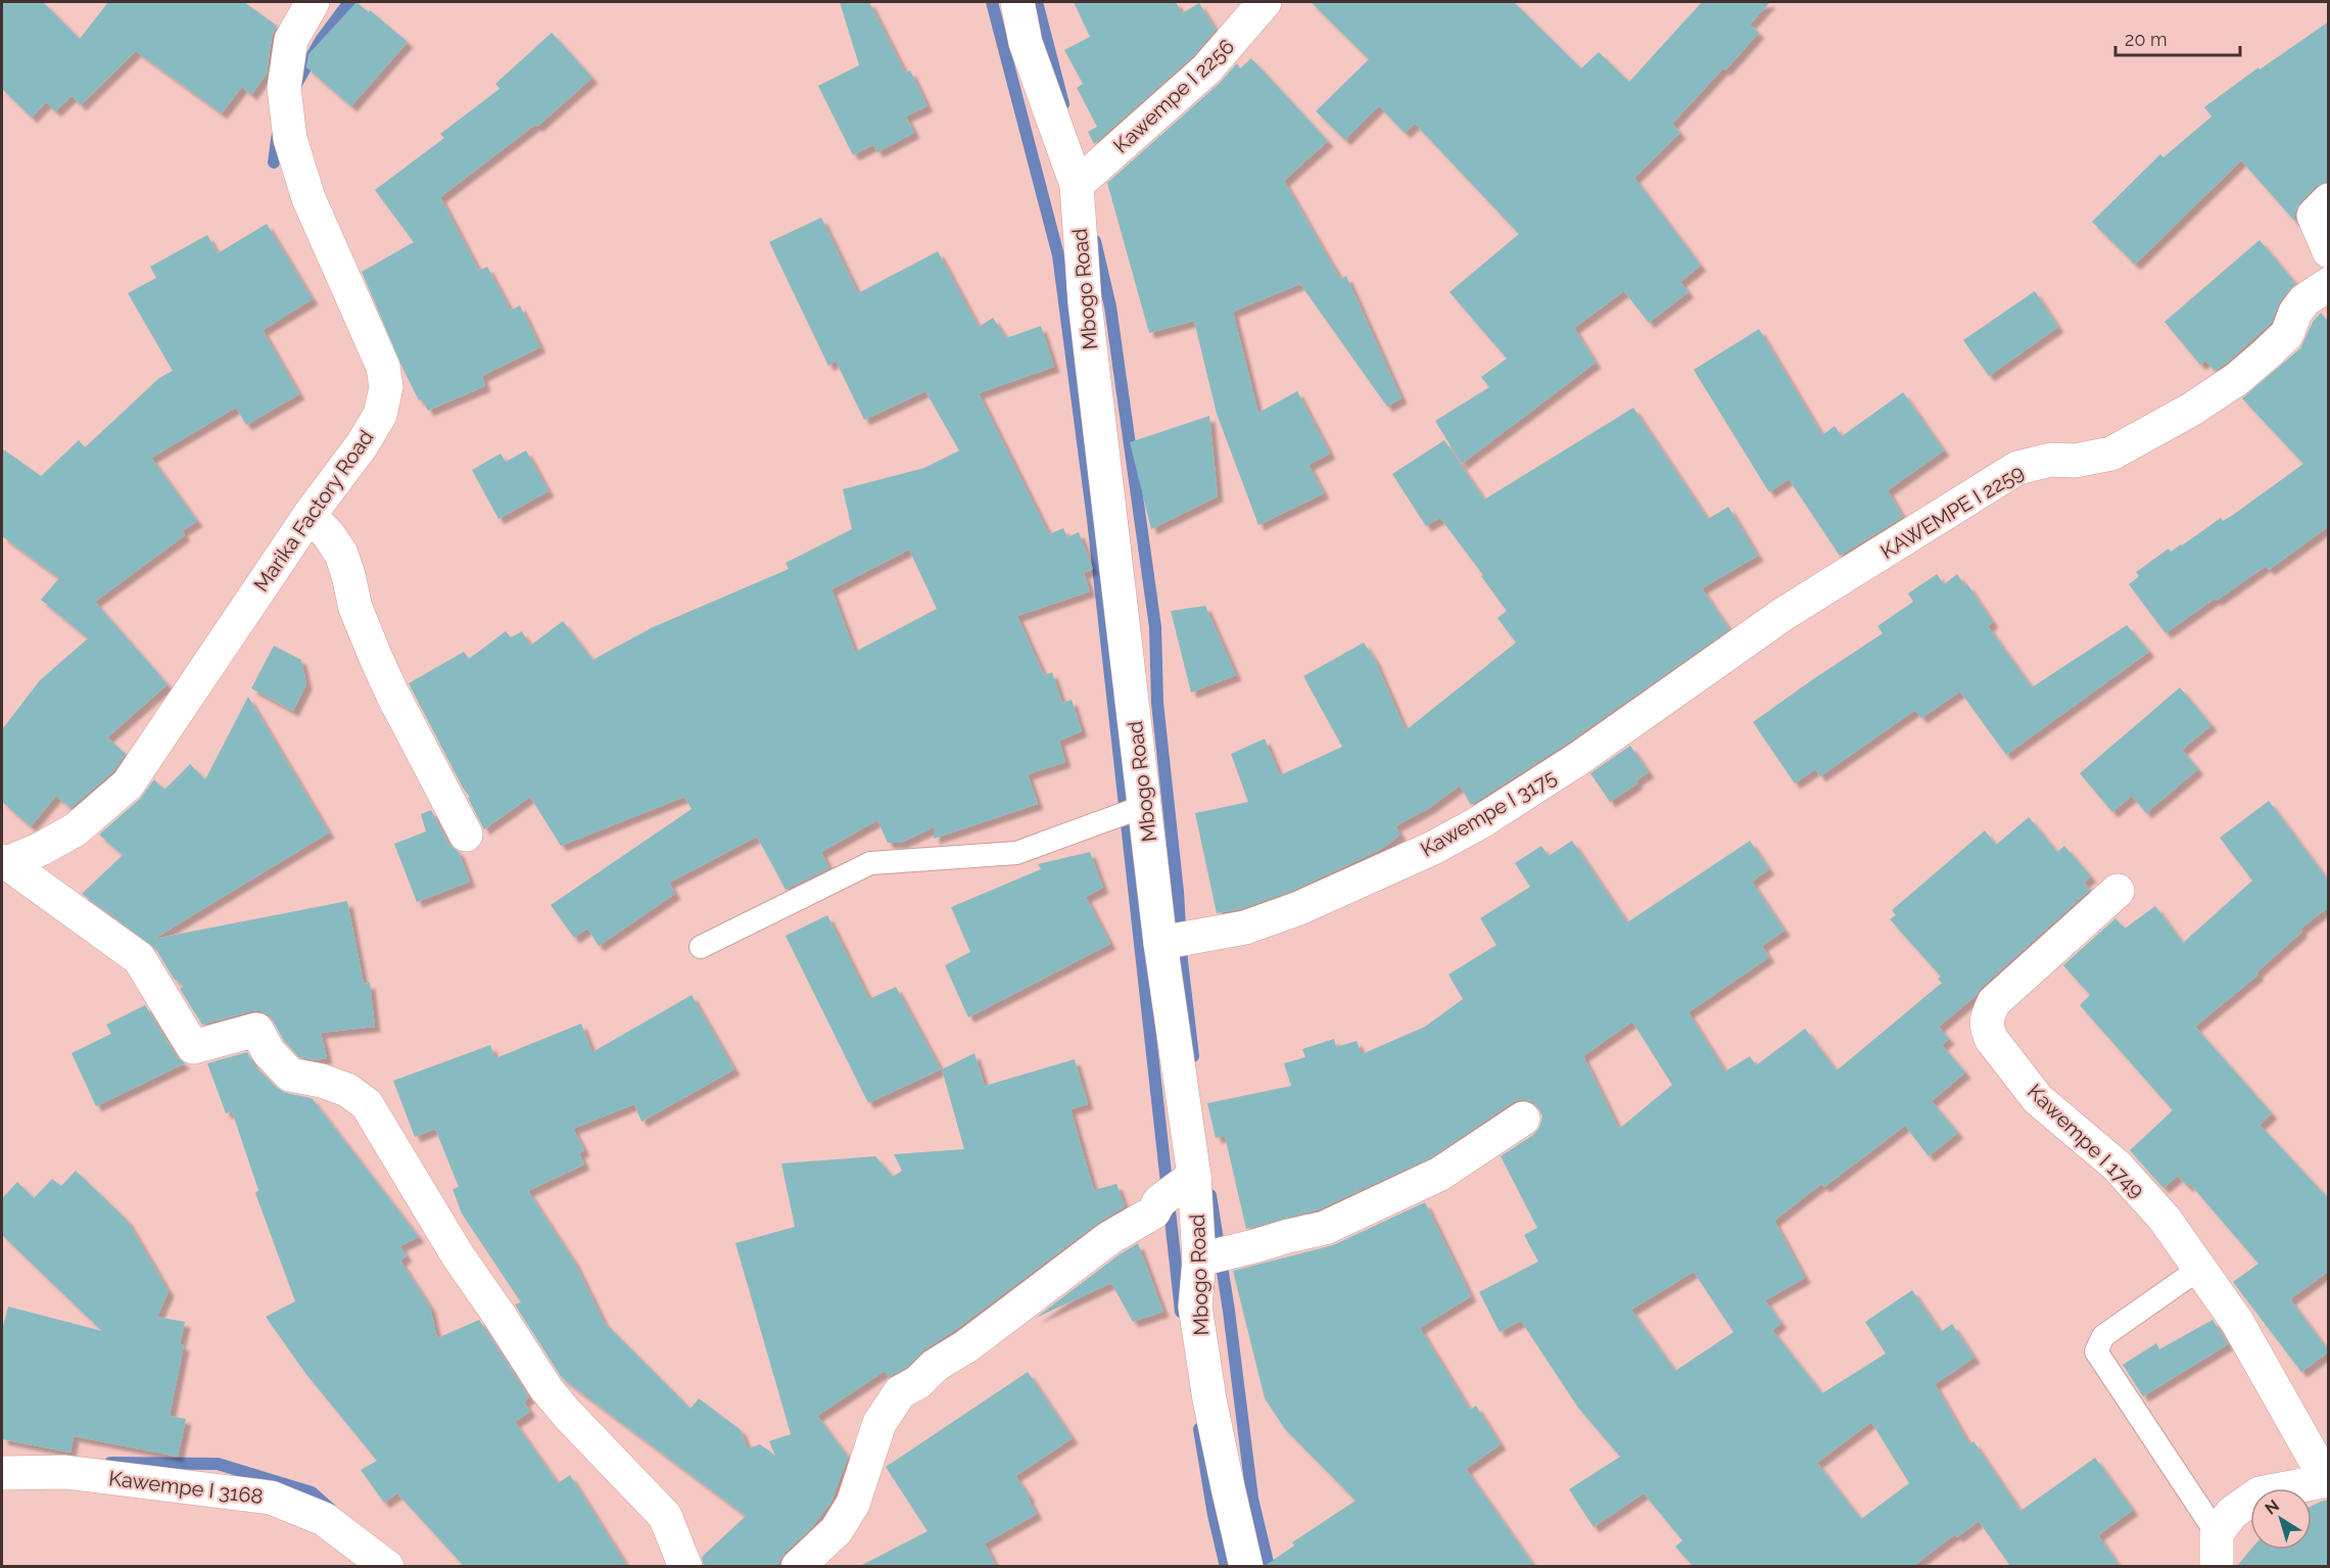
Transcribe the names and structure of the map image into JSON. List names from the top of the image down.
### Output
{
  "streets": {
    "street": [
      "Kawempe I 2256",
      "Mbogo Road",
      "Marika Factory Road",
      "KAWEMPE I 2259",
      "Kawempe I 3175",
      "Kawempe I 1749",
      "Kawempe I 3168"
    ]
  },
  "crossings": [
    ["Kawempe I 2256", "Mbogo Road"],
    ["Mbogo Road", "Kawempe I 3175"],
    ["KAWEMPE I 2259", "Kawempe I 3175"]
  ],
  "scale_bar": "20 m",
  "north": "top left"
}
